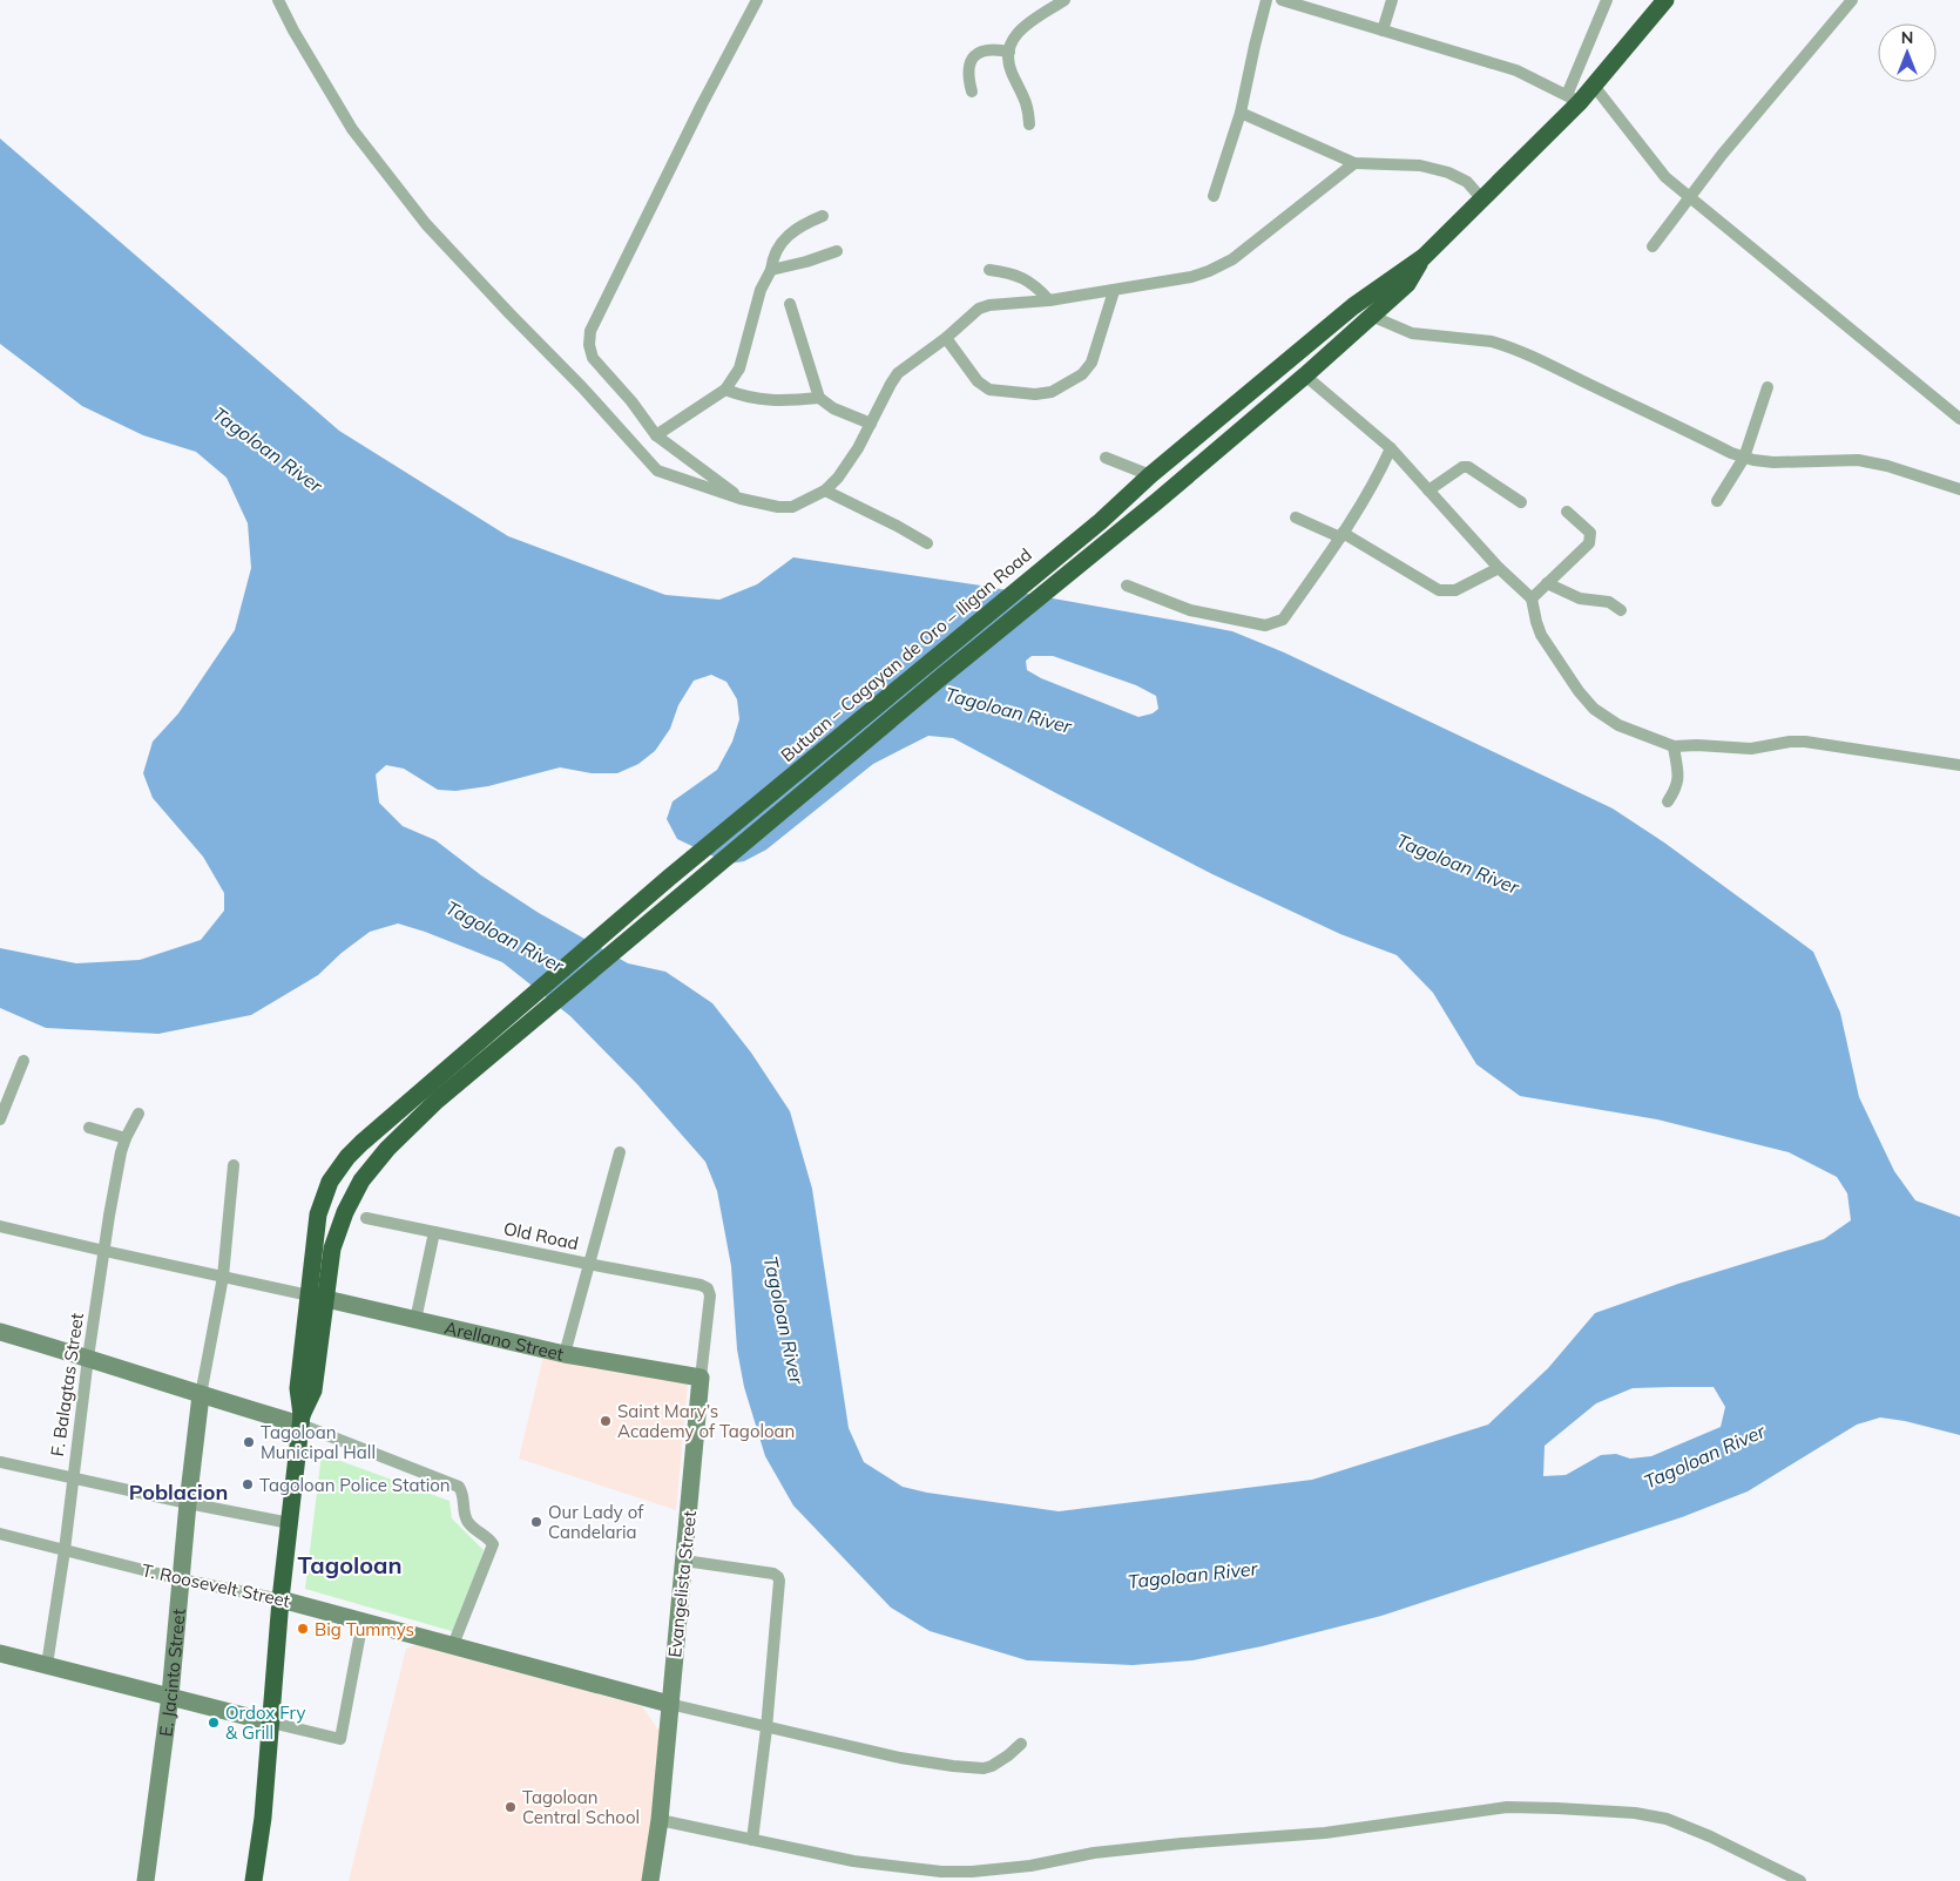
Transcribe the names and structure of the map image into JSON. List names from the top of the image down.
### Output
{
  "streets": {
    "highway": ["Butuan – Cagayan de Oro – Iligan Road"],
    "street": [
      "Old Road",
      "Arellano Street",
      "F. Balagtas Street",
      "Evangelista Street",
      "T. Roosevelt Street",
      "E. Jacinto Street"
    ]
  },
  "crossings": [
    ["Butuan – Cagayan de Oro – Iligan Road", "Arellano Street"],
    ["Old Road", "Evangelista Street"],
    ["Arellano Street", "Evangelista Street"],
    ["F. Balagtas Street", "T. Roosevelt Street"],
    ["Evangelista Street", "T. Roosevelt Street"],
    ["T. Roosevelt Street", "E. Jacinto Street"]
  ],
  "districts": ["Poblacion", "Tagoloan"],
  "water": ["Tagoloan River"],
  "places": [
    "Saint Mary’s Academy of Tagoloan",
    "Tagoloan Municipal Hall",
    "Tagoloan Police Station",
    "Our Lady of Candelaria",
    "Big Tummys",
    "Ordox Fry & Grill",
    "Tagoloan Central School"
  ],
  "north": "top"
}
